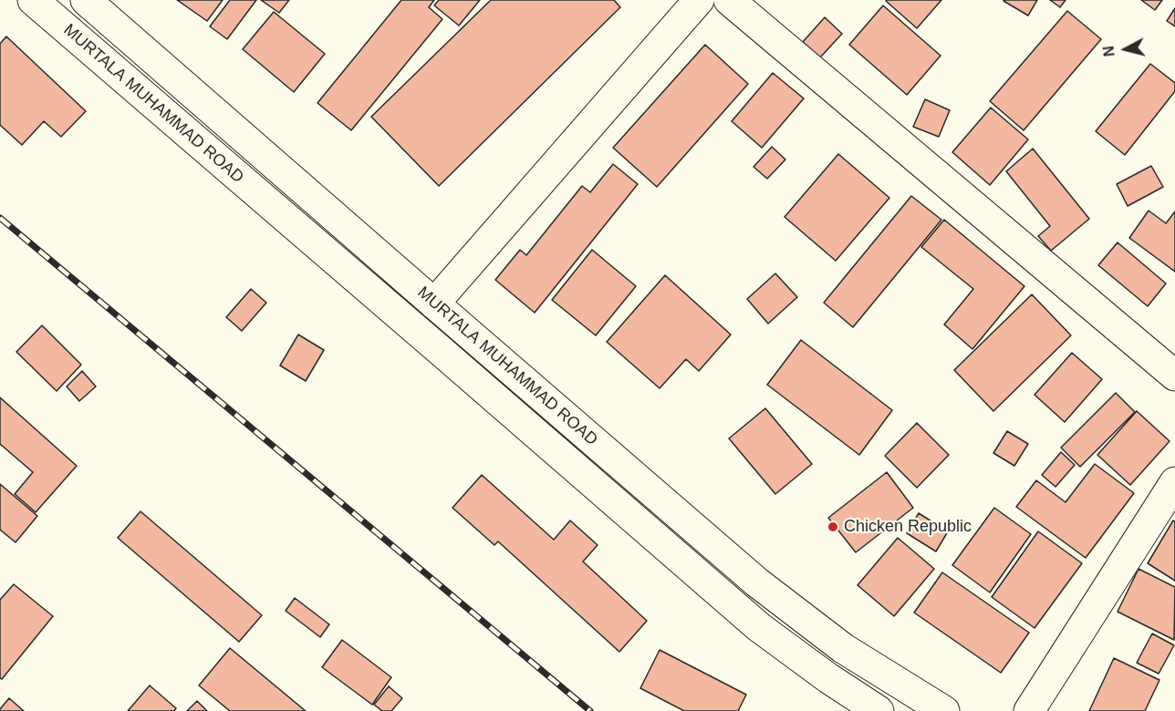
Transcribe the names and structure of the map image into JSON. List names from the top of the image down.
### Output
{
  "streets": {
    "main road": ["MURTALA MUHAMMAD ROAD"]
  },
  "places": ["Chicken Republic"],
  "north": "left"
}
